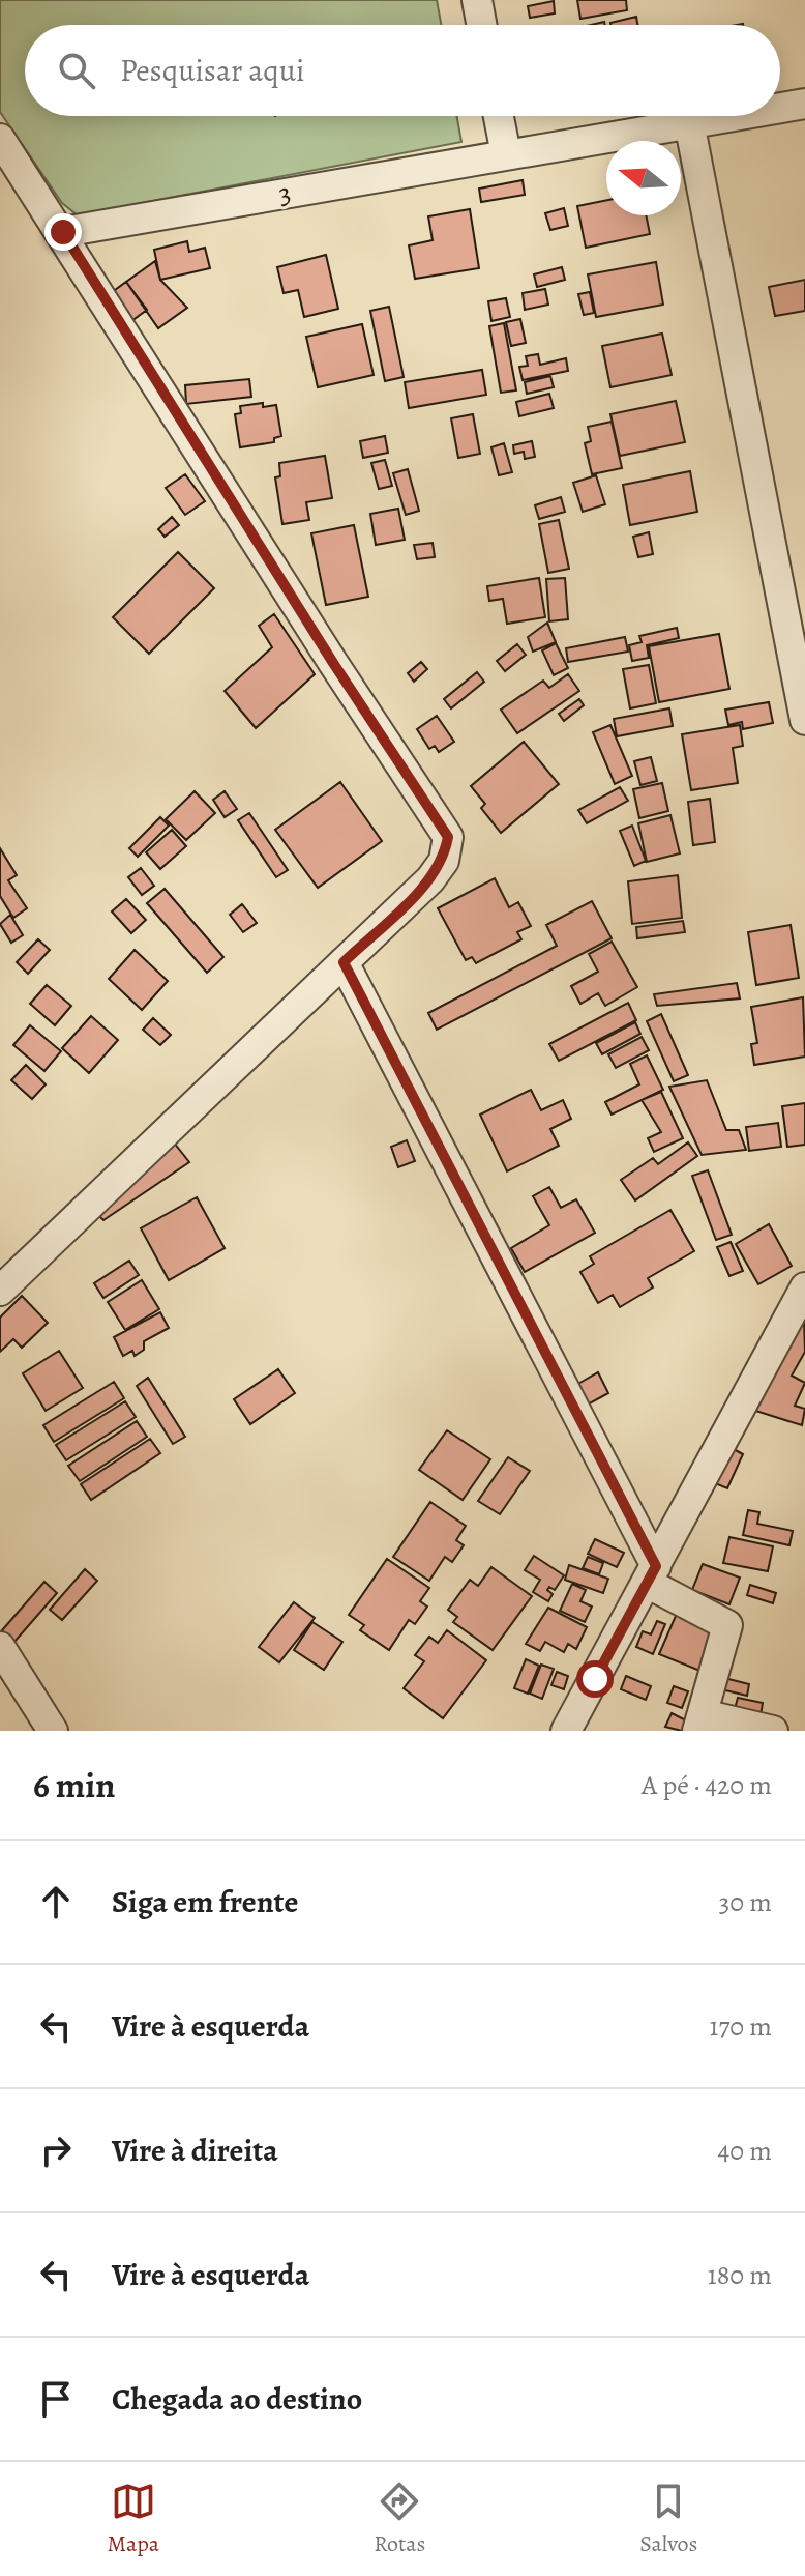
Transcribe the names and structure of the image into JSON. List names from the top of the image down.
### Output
{
  "streets": {
    "street": ["3"]
  },
  "north": "left",
  "page": {
    "search": "Pesquisar aqui",
    "heading": ["6 min", "A pé · 420 m"],
    "list": [
      ["Siga em frente", "30 m"],
      ["Vire à esquerda", "170 m"],
      ["Vire à direita", "40 m"],
      ["Vire à esquerda", "180 m"],
      "Chegada ao destino"
    ],
    "nav": ["Mapa", "Rotas", "Salvos"]
  }
}
